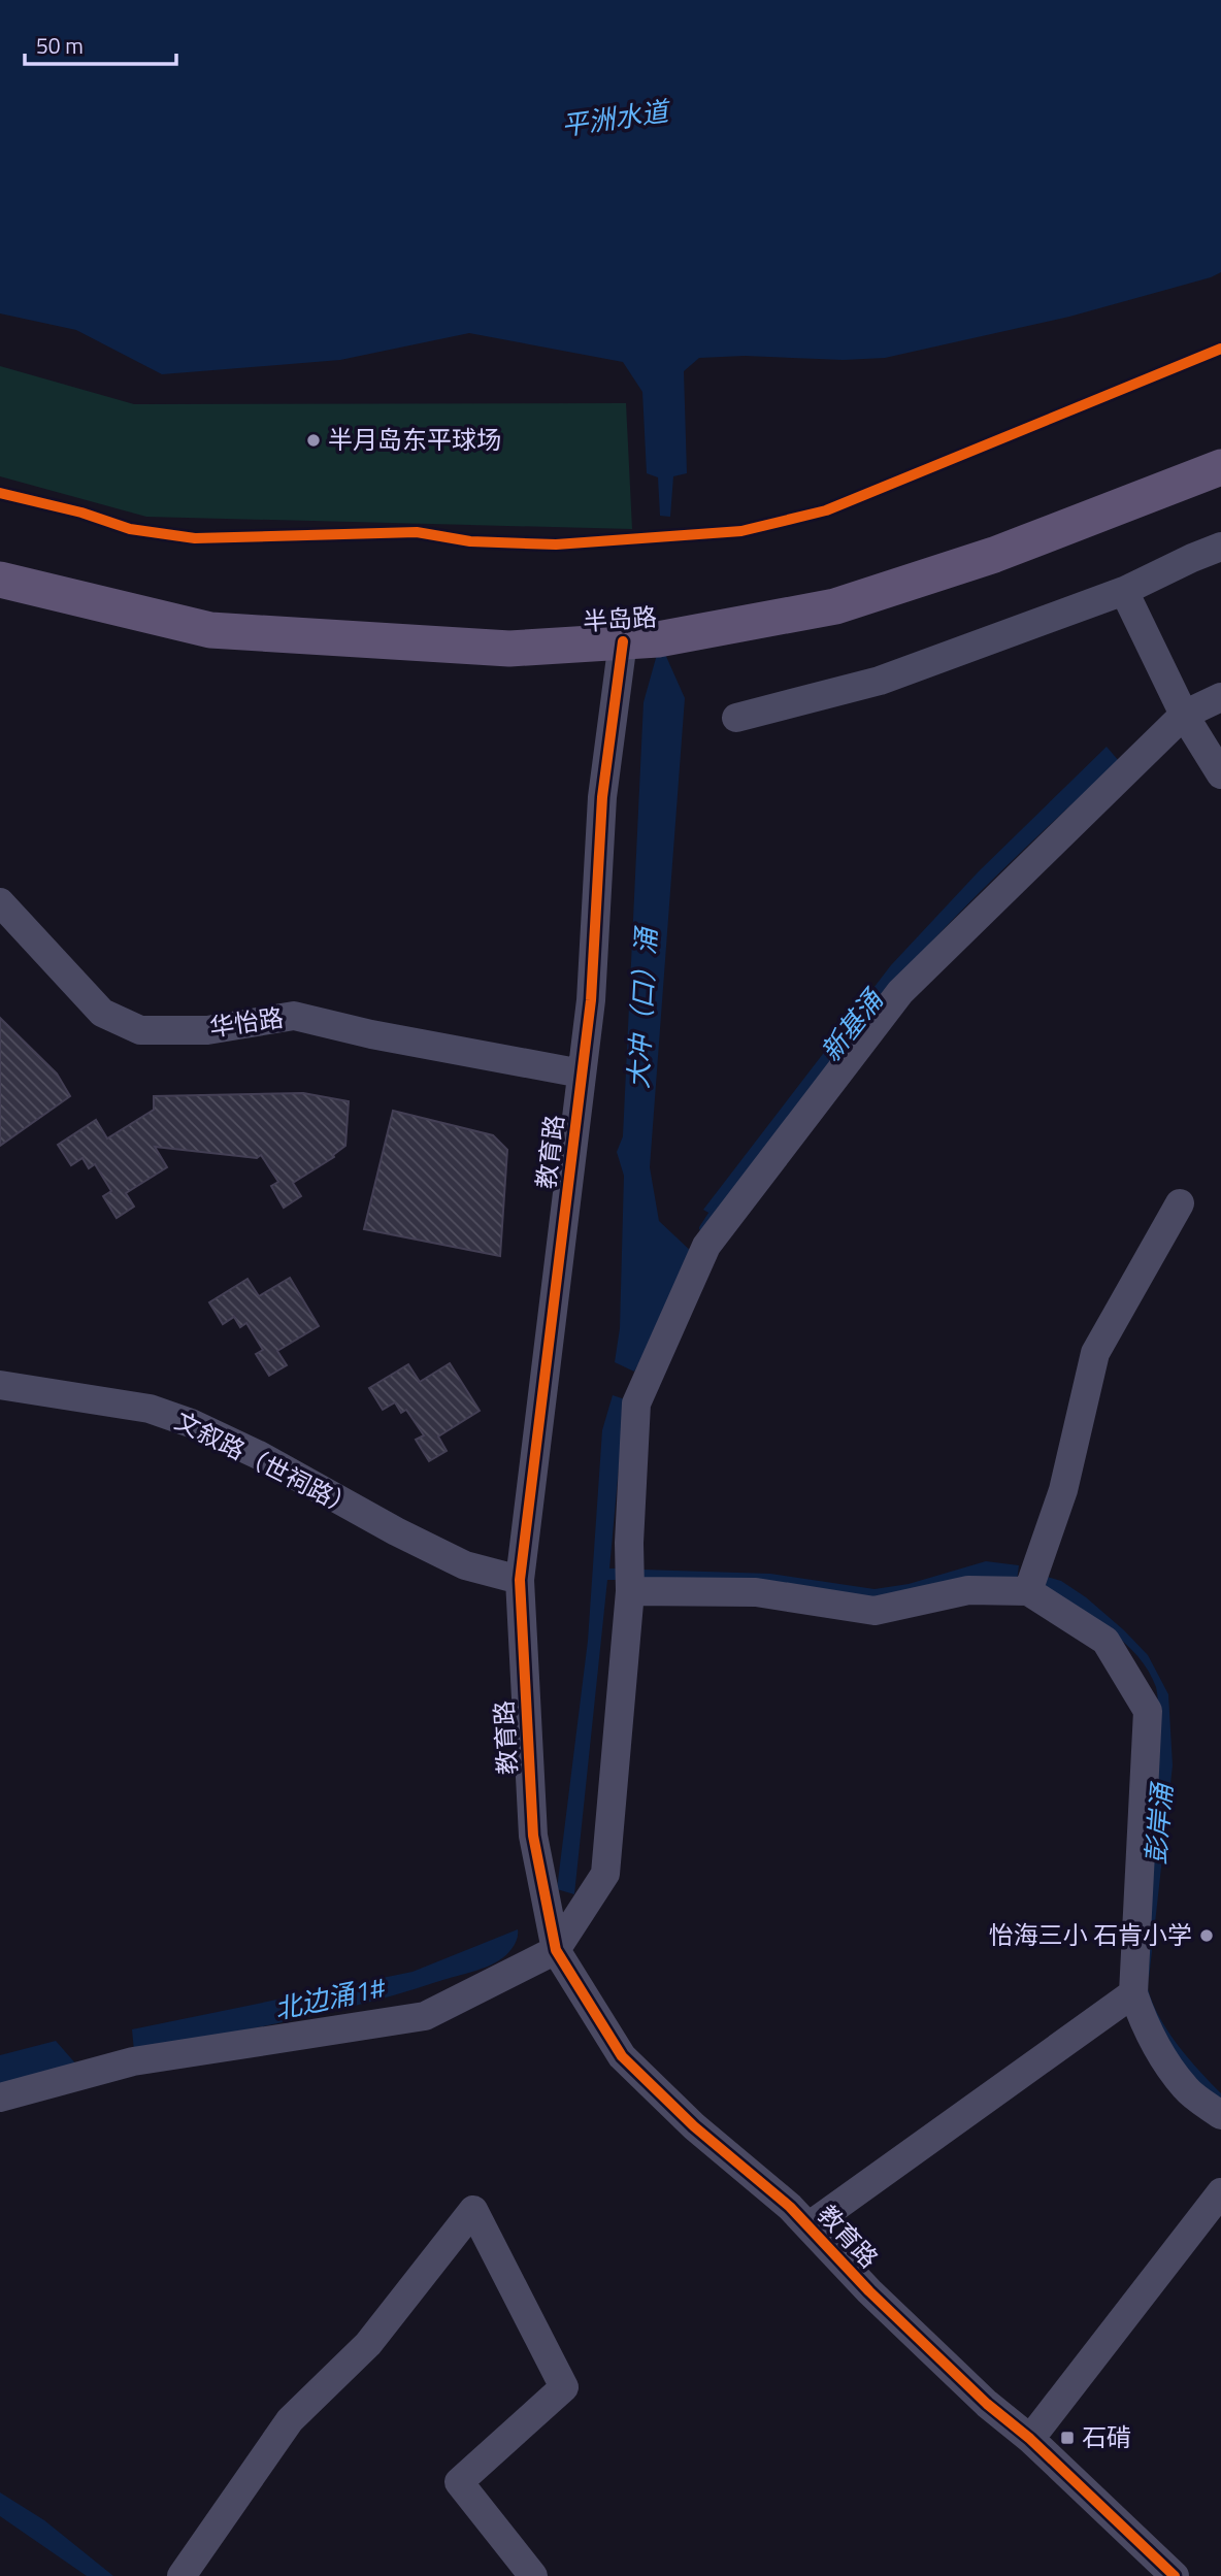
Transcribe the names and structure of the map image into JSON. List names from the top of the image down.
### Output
{
  "streets": {
    "main road": ["半岛路"],
    "street": ["华怡路", "教育路", "文叙路（世祠路）"]
  },
  "crossings": [
    ["半岛路", "教育路"],
    ["华怡路", "教育路"],
    ["教育路", "文叙路（世祠路）"]
  ],
  "water": [
    "平洲水道",
    "大冲（口）涌",
    "新基涌",
    "彭岸涌",
    "北边涌1#"
  ],
  "places": {
    "other": ["半月岛东平球场", "怡海三小 石肯小学"],
    "transit": ["石𬒔"]
  },
  "scale_bar": "50 m"
}
